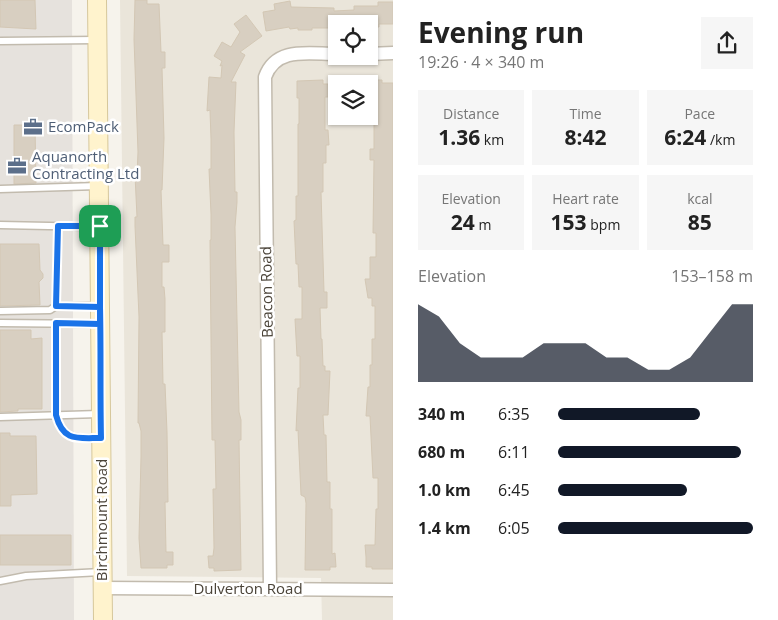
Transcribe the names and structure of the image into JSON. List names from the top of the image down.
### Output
{
  "streets": {
    "main road": ["Birchmount Road"],
    "street": ["Beacon Road", "Dulverton Road"]
  },
  "crossings": [
    ["Beacon Road", "Dulverton Road"],
    ["Birchmount Road", "Dulverton Road"]
  ],
  "places": {
    "office": ["EcomPack", "Aquanorth Contracting Ltd"]
  },
  "page": {
    "heading": ["Evening run", "19:26 · 4 × 340 m"],
    "stats": [
      ["Distance", "1.36 km"],
      ["Time", "8:42"],
      ["Pace", "6:24 /km"],
      ["Elevation", "24 m"],
      ["Heart rate", "153 bpm"],
      ["kcal", "85"]
    ],
    "chart": ["Elevation", "153–158 m"],
    "list": [
      {
        "name": "340 m",
        "note": "6:35"
      },
      {
        "name": "680 m",
        "note": "6:11"
      },
      {
        "name": "1.0 km",
        "note": "6:45"
      },
      {
        "name": "1.4 km",
        "note": "6:05"
      }
    ]
  }
}
